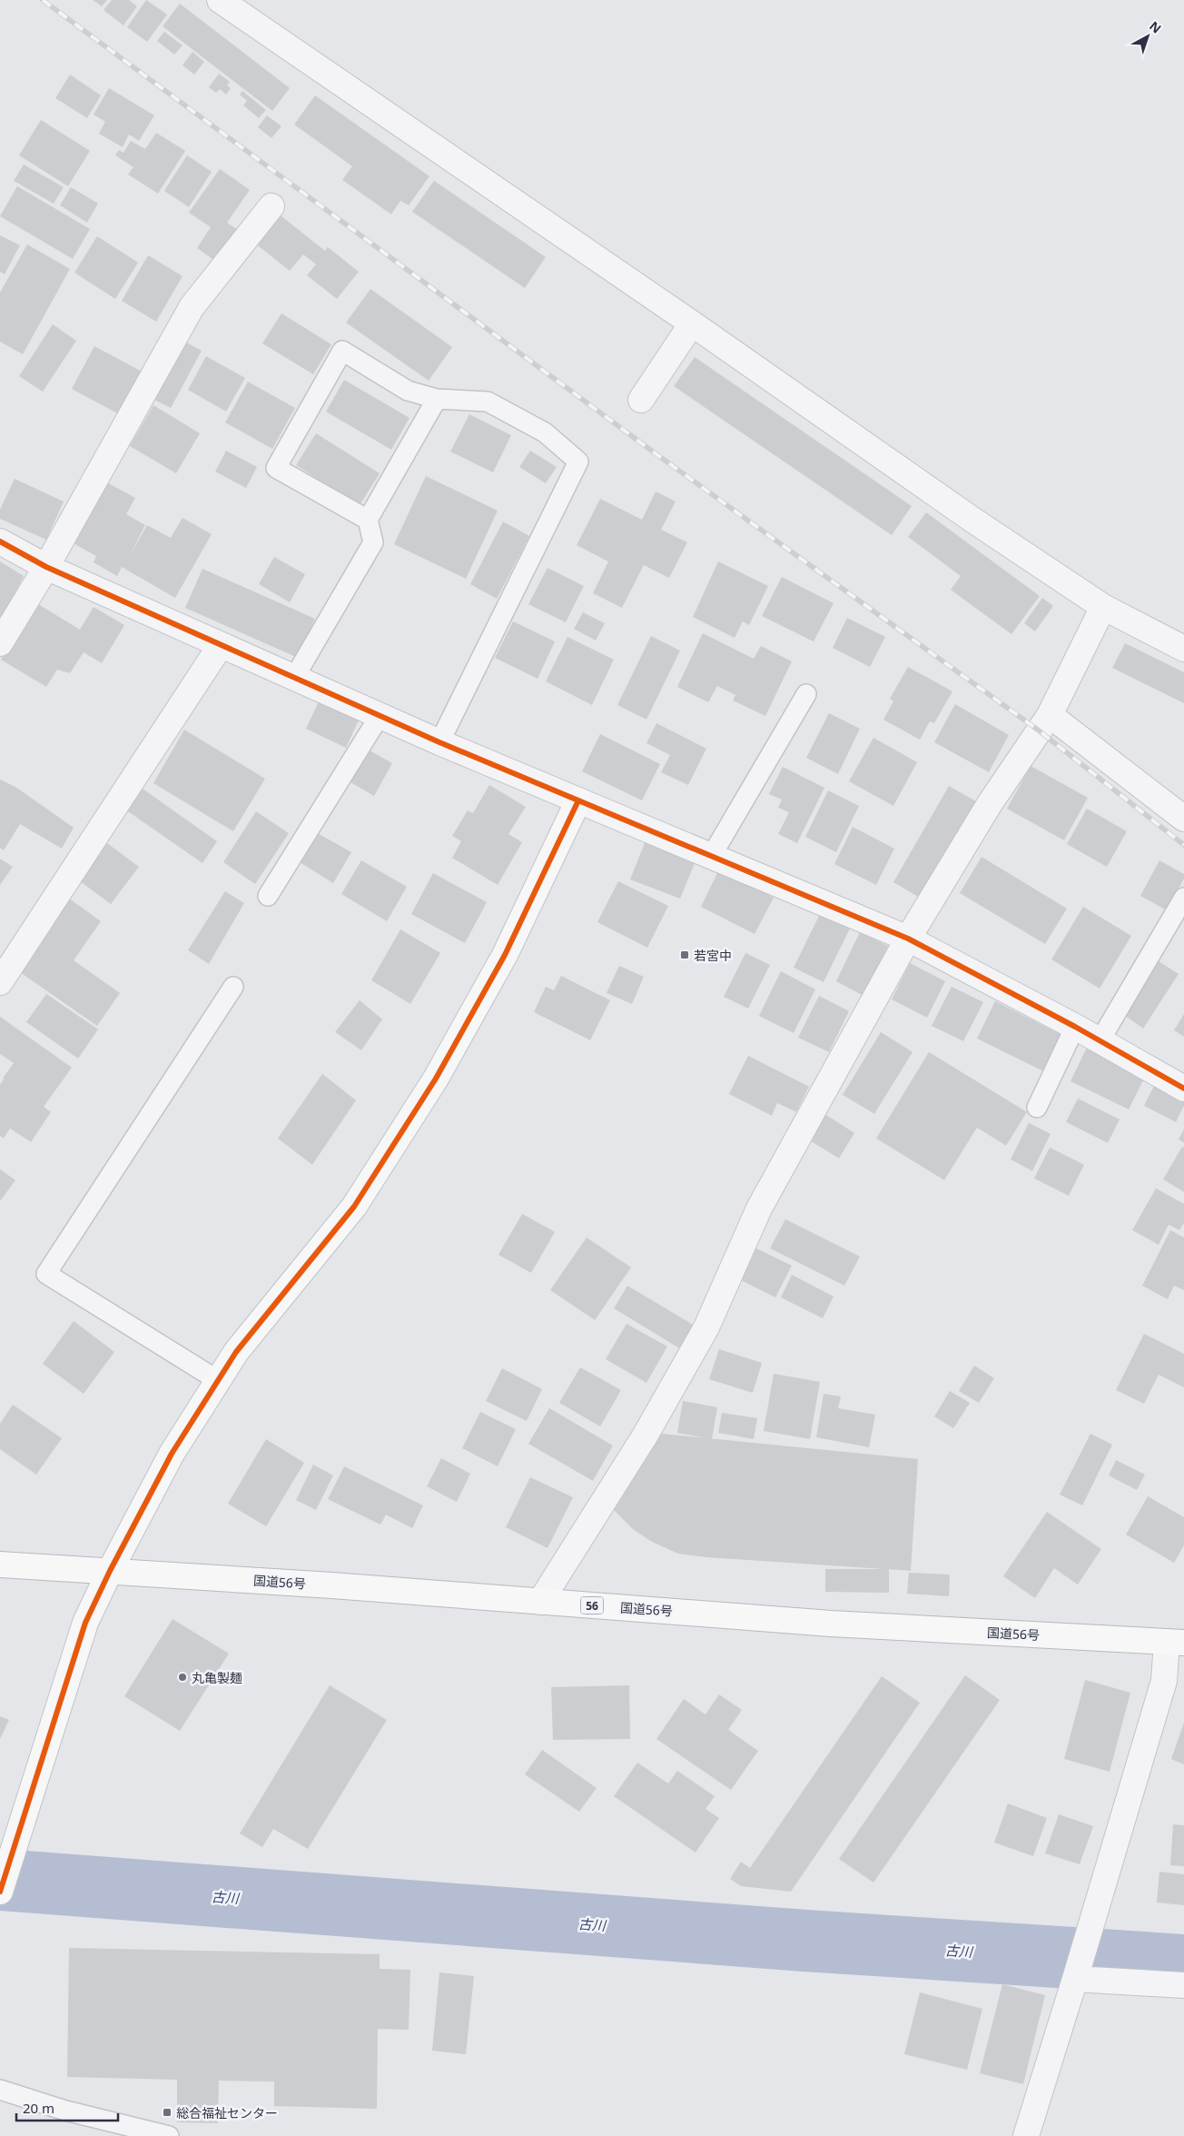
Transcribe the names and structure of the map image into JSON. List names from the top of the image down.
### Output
{
  "streets": {
    "main road": ["国道56号", "56"]
  },
  "water": ["古川"],
  "places": {
    "transit": ["若宮中", "総合福祉センター"],
    "other": ["丸亀製麺"]
  },
  "scale_bar": "20 m",
  "north": "top right"
}
